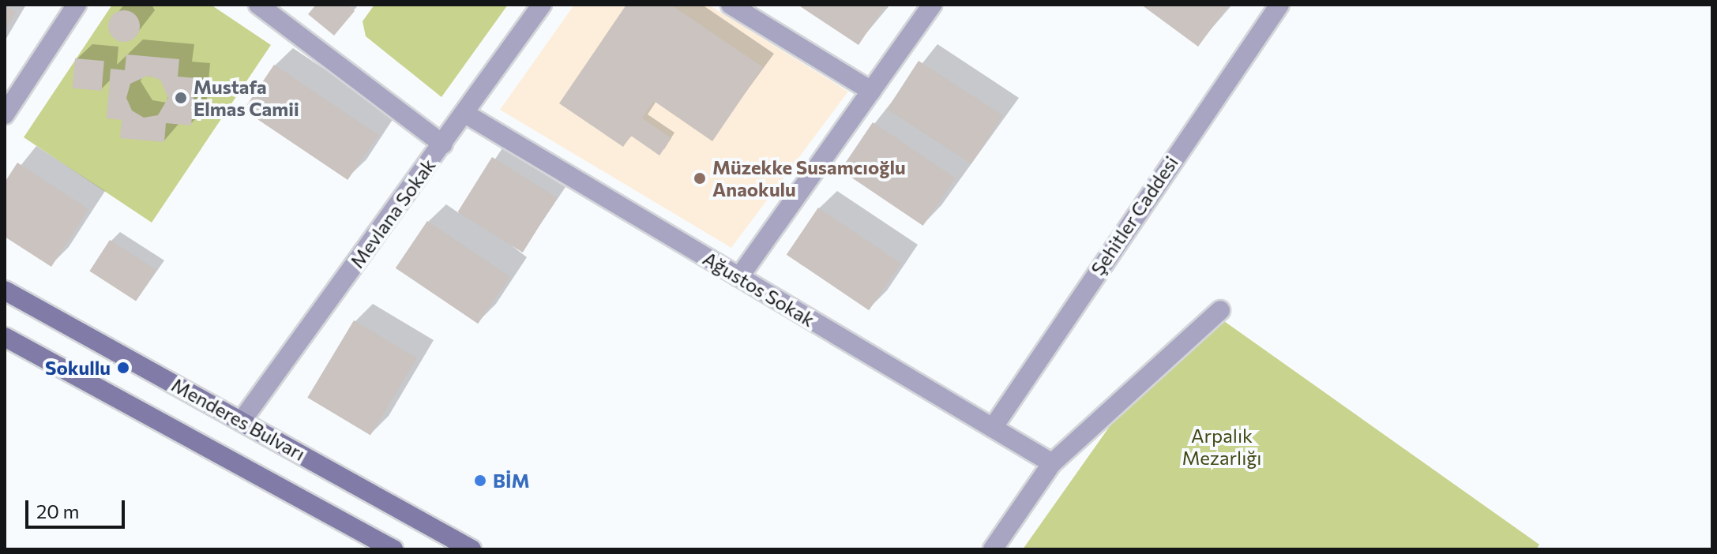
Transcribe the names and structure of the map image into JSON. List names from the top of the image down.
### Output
{
  "streets": {
    "main road": ["Menderes Bulvarı"],
    "street": ["Mevlana Sokak", "Şehitler Caddesi", "Ağustos Sokak"]
  },
  "crossings": [
    ["Mevlana Sokak", "Ağustos Sokak"],
    ["Mevlana Sokak", "Menderes Bulvarı"],
    ["Şehitler Caddesi", "Ağustos Sokak"]
  ],
  "parks": ["Arpalık Mezarlığı"],
  "places": [
    "Mustafa Elmas Camii",
    "Müzekke Susamcıoğlu Anaokulu",
    "Sokullu",
    "BİM"
  ],
  "scale_bar": "20 m"
}
